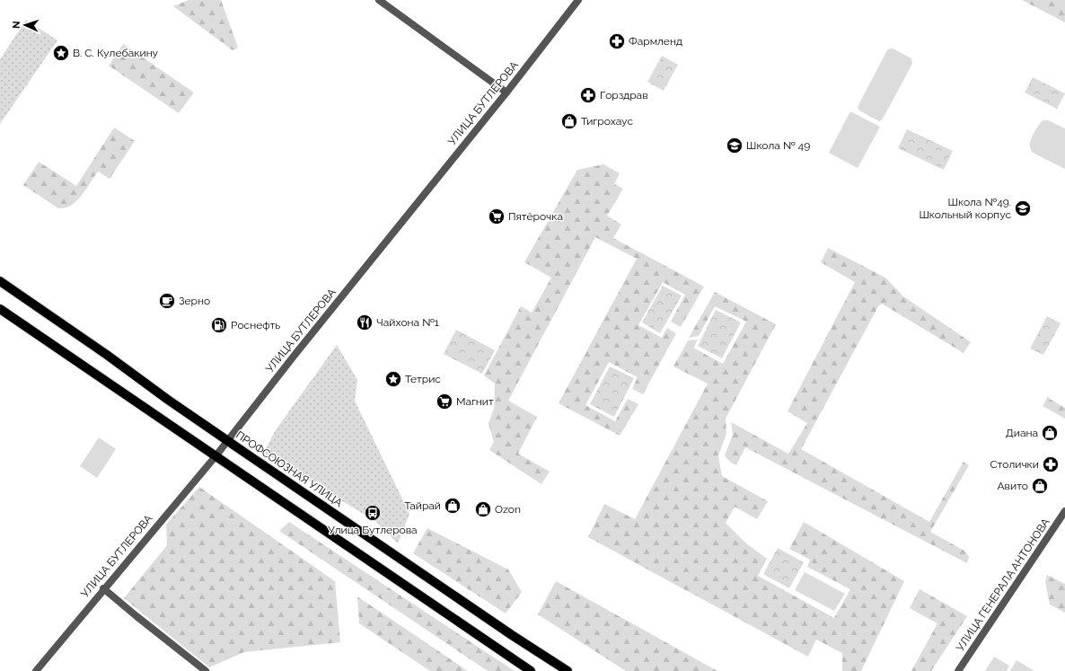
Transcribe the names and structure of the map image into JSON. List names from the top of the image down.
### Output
{
  "streets": {
    "main road": ["ПРОФСОЮЗНАЯ УЛИЦА"],
    "street": ["УЛИЦА БУТЛЕРОВА", "УЛИЦА ГЕНЕРАЛА АНТОНОВА"]
  },
  "crossings": [
    ["УЛИЦА БУТЛЕРОВА", "ПРОФСОЮЗНАЯ УЛИЦА"]
  ],
  "places": {
    "pharmacy": ["Фармленд", "Горздрав", "Столички"],
    "place": ["В. С. Кулебакину", "Тетрис"],
    "shop": [
      "Тигрохаус",
      "Диана",
      "Авито",
      "Тайрай",
      "Ozon"
    ],
    "school or university": ["Школа № 49", "Школа №49. Школьный корпус"],
    "supermarket": ["Пятёрочка", "Магнит"],
    "cafe": ["Зерно"],
    "restaurant": ["Чайхона №1"],
    "fuel station": ["Роснефть"],
    "bus stop": ["Улица Бутлерова"]
  },
  "north": "left"
}
